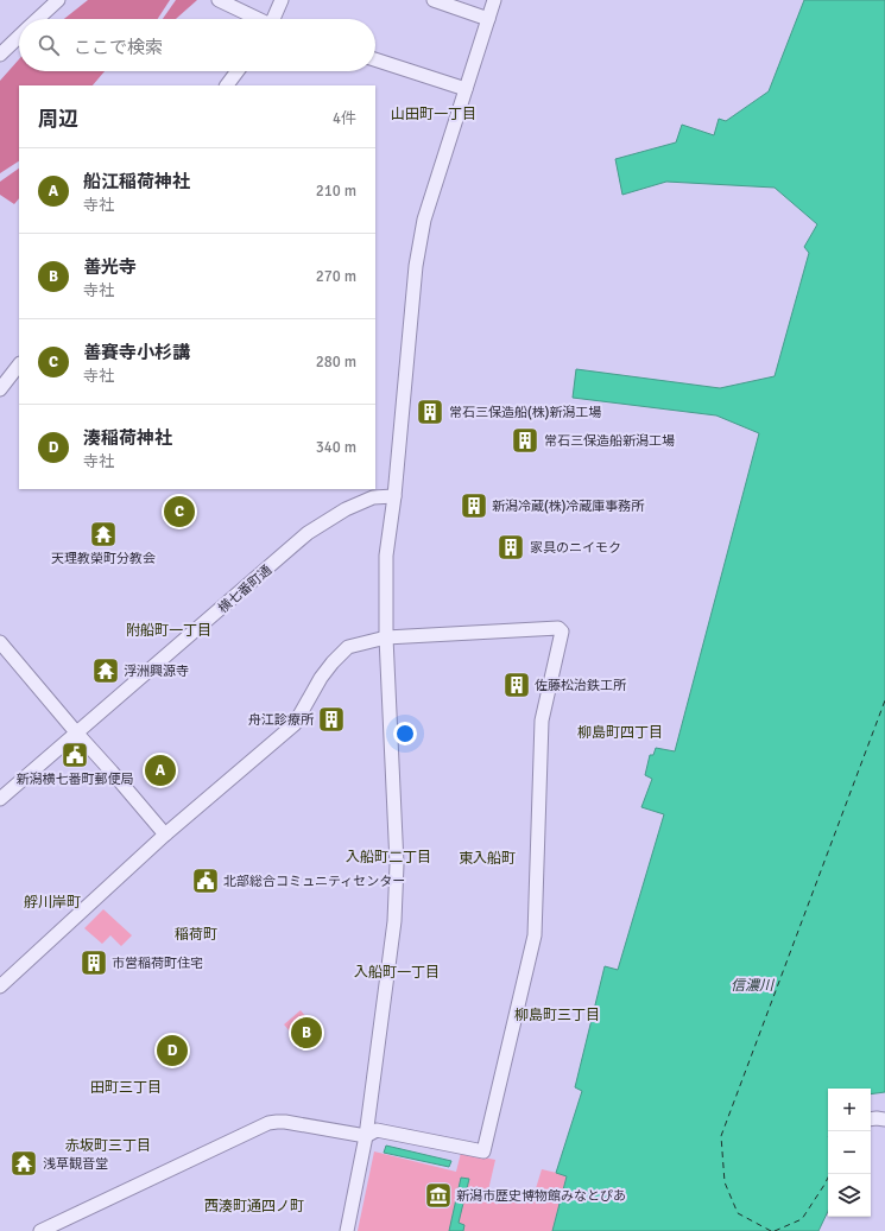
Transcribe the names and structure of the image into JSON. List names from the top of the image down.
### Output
{
  "streets": {
    "street": ["横七番町通"]
  },
  "districts": [
    "山田町一丁目",
    "附船町一丁目",
    "柳島町四丁目",
    "入船町二丁目",
    "東入船町",
    "艀川岸町",
    "稲荷町",
    "入船町一丁目",
    "柳島町三丁目",
    "田町三丁目",
    "赤坂町三丁目",
    "西湊町通四ノ町"
  ],
  "water": ["信濃川"],
  "places": {
    "building": [
      "常石三保造船(株)新潟工場",
      "常石三保造船新潟工場",
      "新潟冷蔵(株)冷蔵庫事務所",
      "家具のニイモク",
      "佐藤松治鉄工所",
      "舟江診療所",
      "市営稲荷町住宅"
    ],
    "temple": ["天理教榮町分教会", "浮洲興源寺", "浅草観音堂"],
    "public building": ["新潟横七番町郵便局", "北部総合コミュニティセンター"],
    "museum": ["新潟市歴史博物館みなとぴあ"]
  },
  "page": {
    "search": "ここで検索",
    "heading": ["周辺", "4件"],
    "list": [
      {
        "mark": "A",
        "name": "船江稲荷神社",
        "note": "寺社",
        "value": "210 m"
      },
      {
        "mark": "B",
        "name": "善光寺",
        "note": "寺社",
        "value": "270 m"
      },
      {
        "mark": "C",
        "name": "善賽寺小杉講",
        "note": "寺社",
        "value": "280 m"
      },
      {
        "mark": "D",
        "name": "湊稲荷神社",
        "note": "寺社",
        "value": "340 m"
      }
    ],
    "pins": [
      "C",
      "A",
      "B",
      "D"
    ],
    "map_buttons": ["+", "−"]
  }
}
